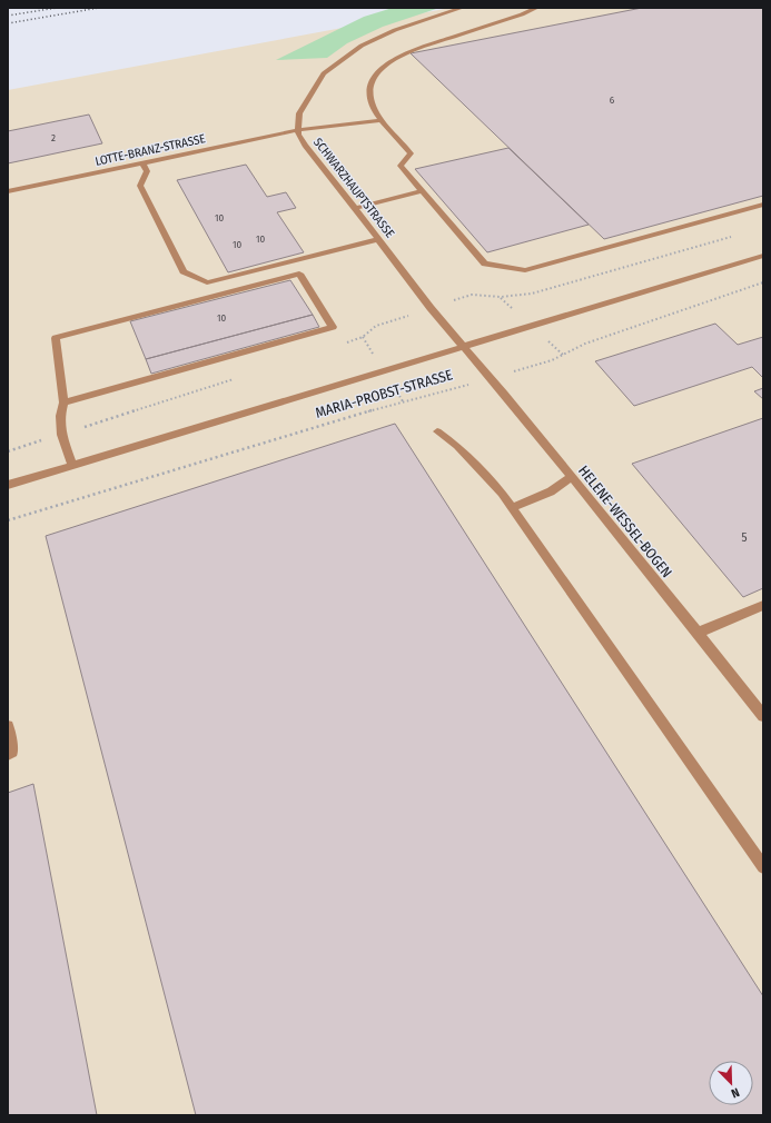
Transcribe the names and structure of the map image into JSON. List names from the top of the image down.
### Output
{
  "streets": {
    "street": [
      "LOTTE-BRANZ-STRASSE",
      "SCHWARZHAUPTSTRASSE",
      "MARIA-PROBST-STRASSE",
      "HELENE-WESSEL-BOGEN"
    ]
  },
  "crossings": [
    ["LOTTE-BRANZ-STRASSE", "SCHWARZHAUPTSTRASSE"],
    ["SCHWARZHAUPTSTRASSE", "MARIA-PROBST-STRASSE"],
    ["SCHWARZHAUPTSTRASSE", "HELENE-WESSEL-BOGEN"],
    ["MARIA-PROBST-STRASSE", "HELENE-WESSEL-BOGEN"]
  ],
  "house_numbers": [
    "6",
    "2",
    "10",
    "10",
    "10",
    "10",
    "5"
  ],
  "north": "bottom right"
}
